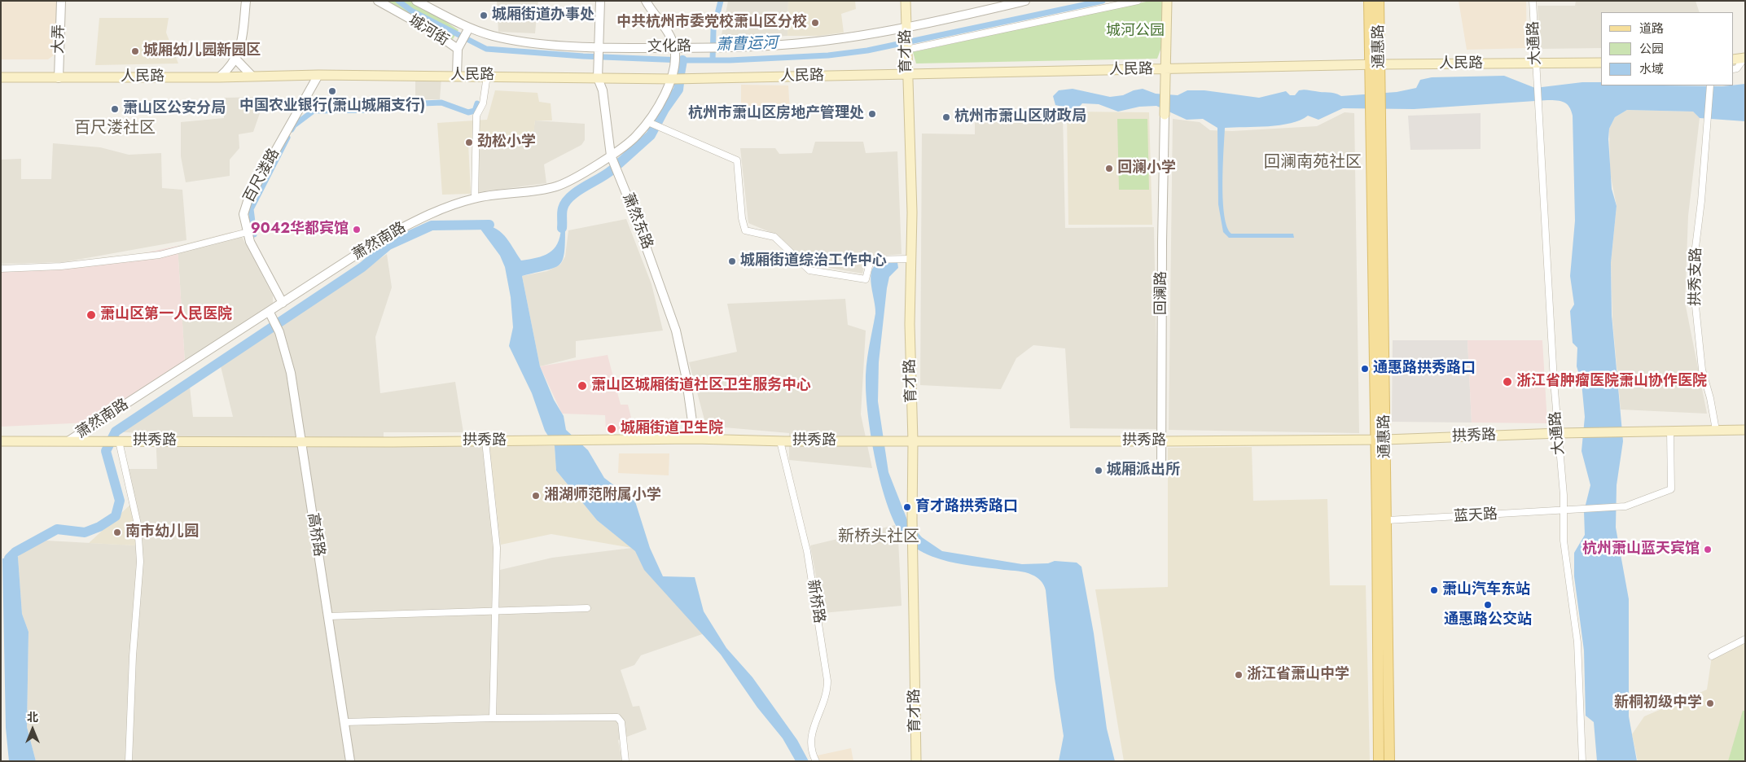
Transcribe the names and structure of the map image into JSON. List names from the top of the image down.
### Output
{
  "streets": {
    "main road": [
      "通惠路",
      "育才路",
      "人民路",
      "萧然南路",
      "拱秀路"
    ],
    "street": [
      "城河街",
      "大弄",
      "大通路",
      "文化路",
      "百尺溇路",
      "萧然东路",
      "拱秀支路",
      "回澜路",
      "蓝天路",
      "高桥路",
      "新桥路"
    ]
  },
  "crossings": [
    ["大弄", "人民路"],
    ["大通路", "人民路"],
    ["大通路", "拱秀路"],
    ["大通路", "蓝天路"],
    ["通惠路", "人民路"],
    ["通惠路", "拱秀路"],
    ["通惠路", "蓝天路"],
    ["文化路", "育才路"],
    ["文化路", "萧然东路"],
    ["文化路", "萧然南路"],
    ["育才路", "人民路"],
    ["育才路", "拱秀路"],
    ["人民路", "百尺溇路"],
    ["人民路", "萧然东路"],
    ["人民路", "萧然南路"],
    ["百尺溇路", "萧然南路"],
    ["萧然东路", "萧然南路"],
    ["萧然东路", "拱秀路"],
    ["萧然南路", "拱秀路"],
    ["萧然南路", "高桥路"],
    ["回澜路", "拱秀路"],
    ["拱秀路", "蓝天路"],
    ["拱秀路", "高桥路"],
    ["拱秀路", "新桥路"]
  ],
  "districts": ["百尺溇社区", "回澜南苑社区", "新桥头社区"],
  "water": ["萧曹运河"],
  "parks": ["城河公园"],
  "places": [
    "城厢街道办事处",
    "中共杭州市委党校萧山区分校",
    "城厢幼儿园新园区",
    "中国农业银行(萧山城厢支行)",
    "萧山区公安分局",
    "杭州市萧山区房地产管理处",
    "杭州市萧山区财政局",
    "劲松小学",
    "回澜小学",
    "9042华都宾馆",
    "城厢街道综治工作中心",
    "萧山区第一人民医院",
    "通惠路拱秀路口",
    "浙江省肿瘤医院萧山协作医院",
    "萧山区城厢街道社区卫生服务中心",
    "城厢街道卫生院",
    "城厢派出所",
    "湘湖师范附属小学",
    "育才路拱秀路口",
    "南市幼儿园",
    "杭州萧山蓝天宾馆",
    "萧山汽车东站",
    "通惠路公交站",
    "浙江省萧山中学",
    "新桐初级中学"
  ],
  "legend": ["道路", "公园", "水域"],
  "north": "top"
}
